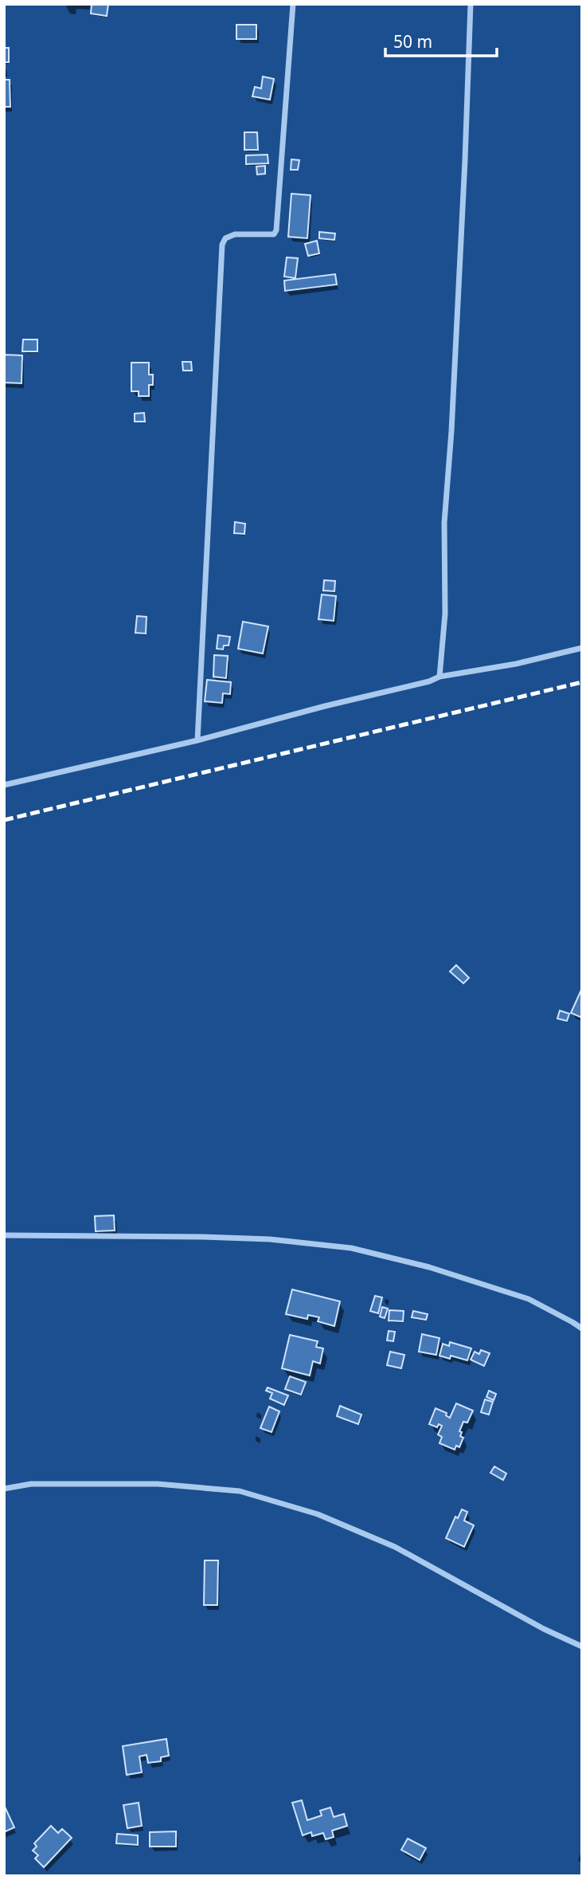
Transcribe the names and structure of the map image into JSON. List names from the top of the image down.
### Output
{
  "scale_bar": "50 m"
}
